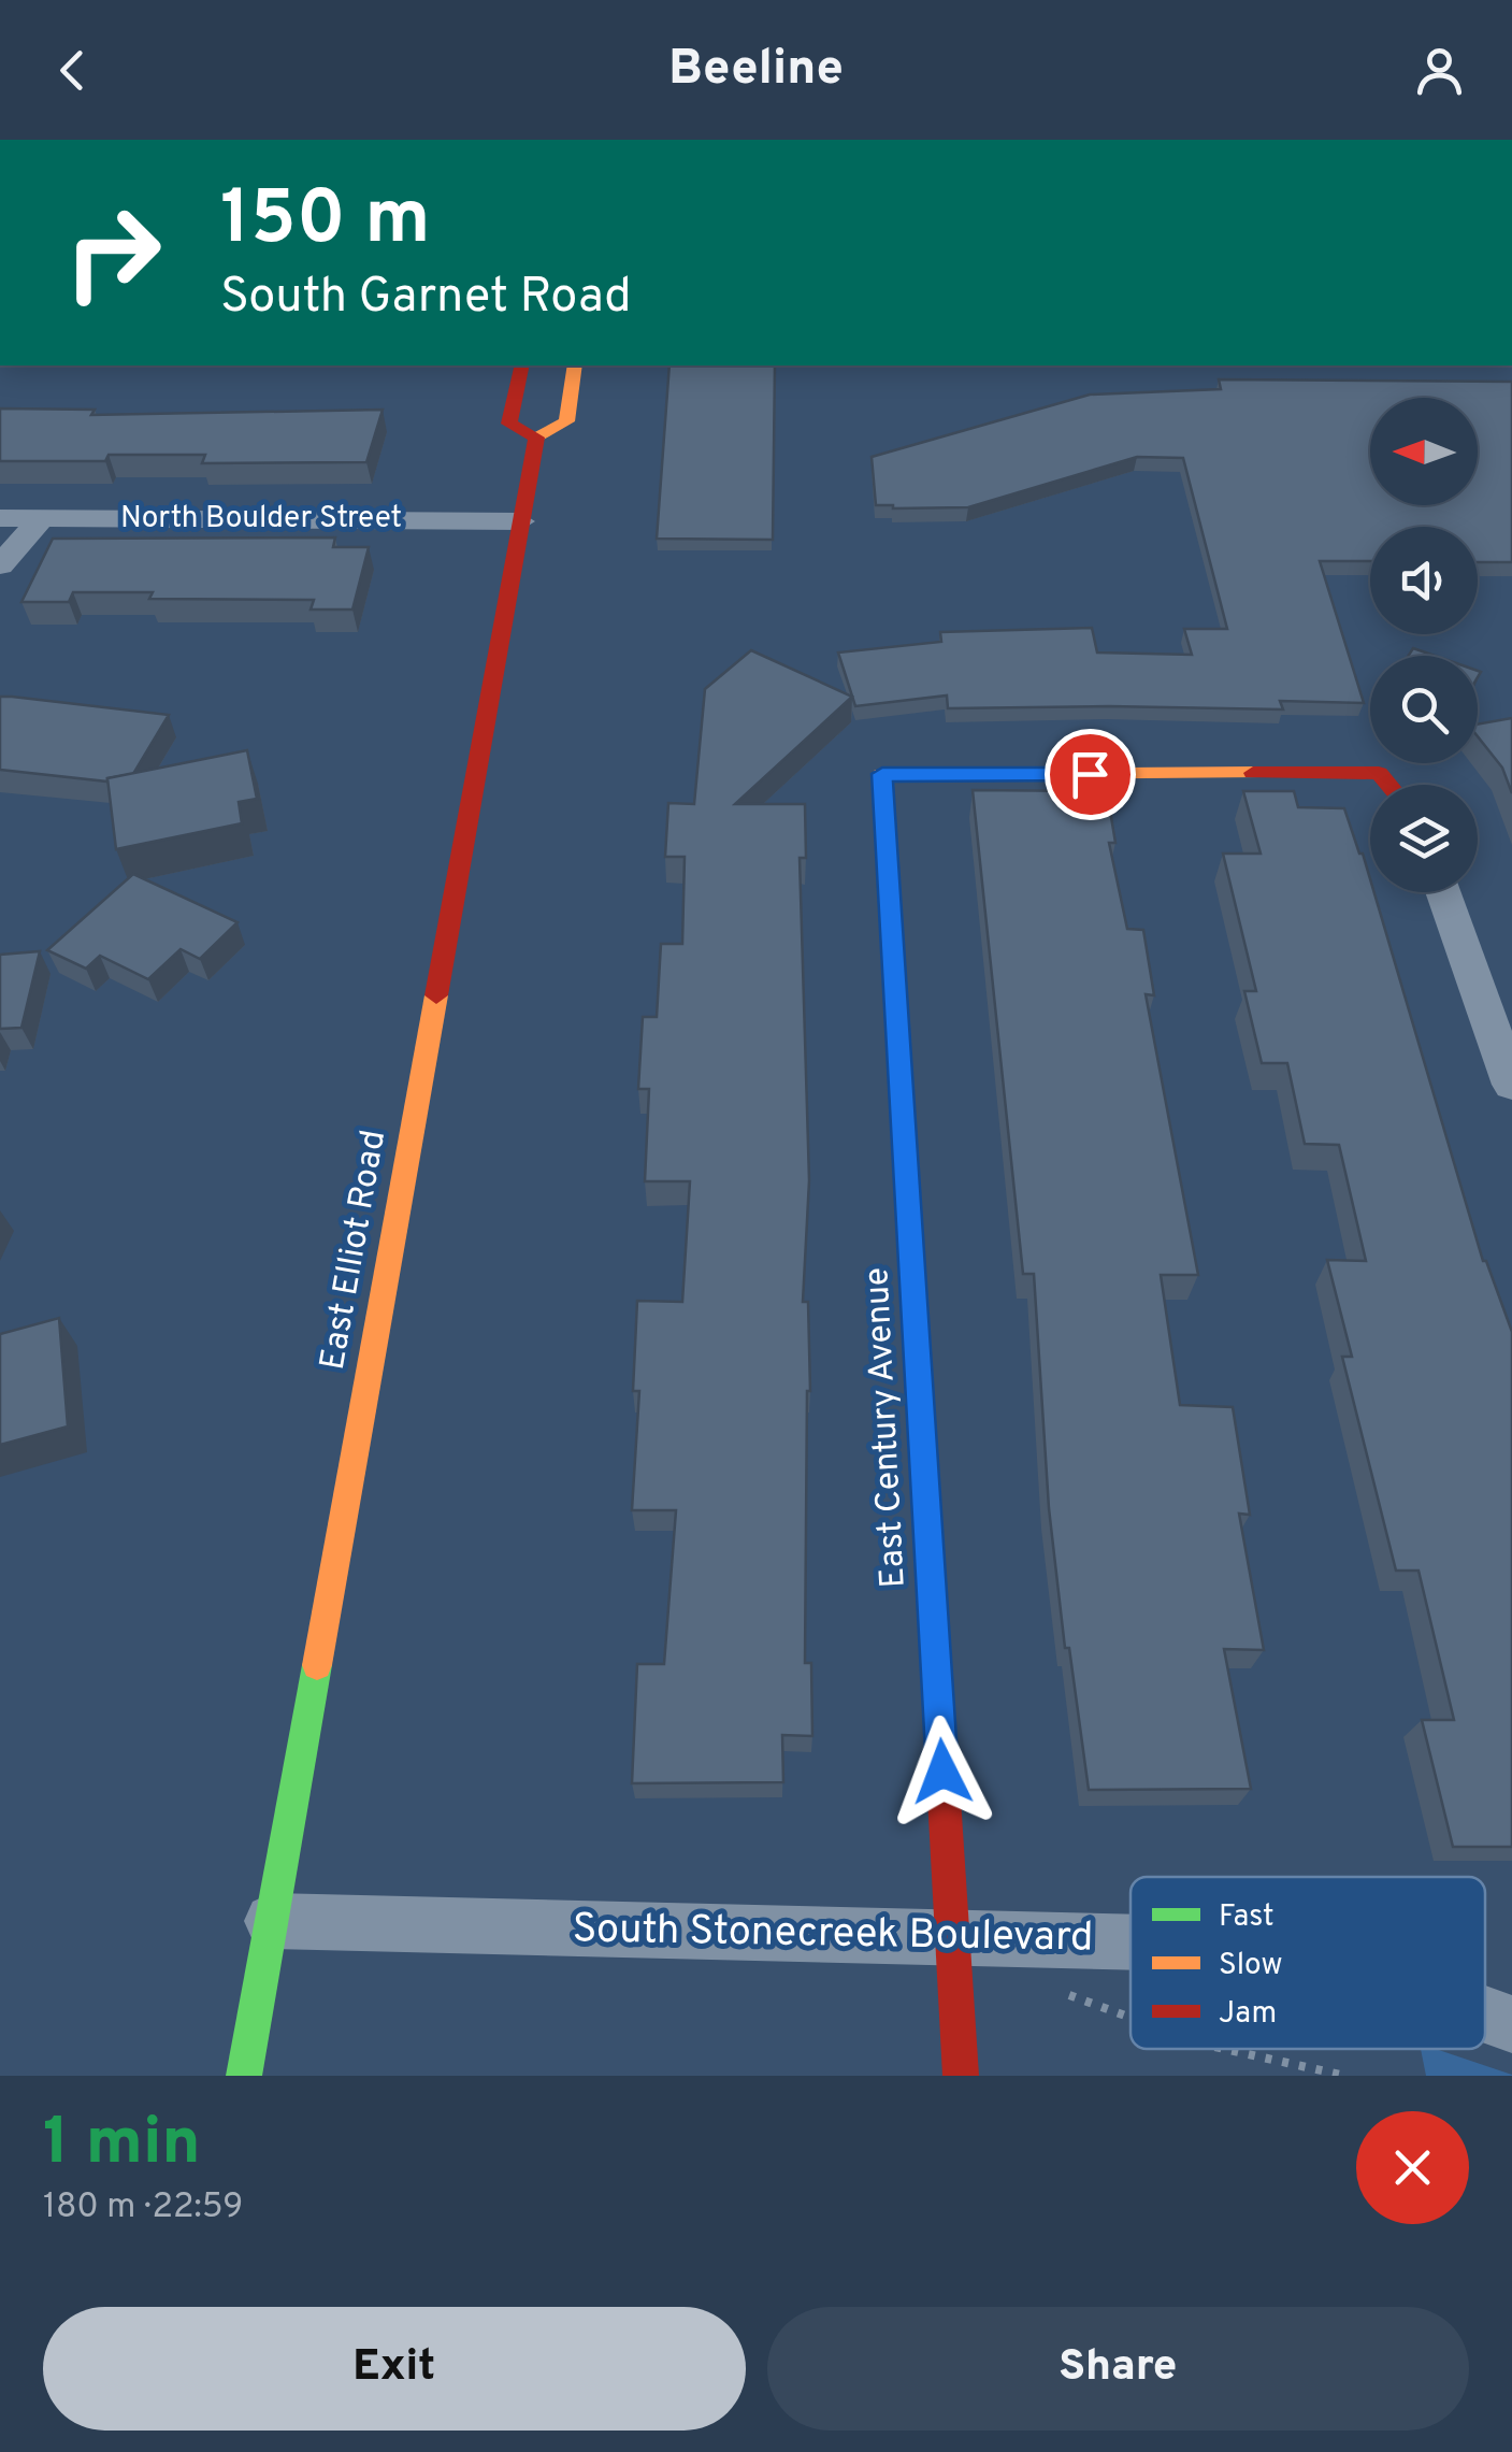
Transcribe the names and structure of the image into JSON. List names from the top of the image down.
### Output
{
  "streets": {
    "main road": ["East Elliot Road", "East Century Avenue"],
    "street": ["North Boulder Street", "South Stonecreek Boulevard"]
  },
  "crossings": [
    ["North Boulder Street", "East Elliot Road"],
    ["East Elliot Road", "South Stonecreek Boulevard"],
    ["East Century Avenue", "South Stonecreek Boulevard"]
  ],
  "legend": ["Fast", "Slow", "Jam"],
  "north": "left",
  "page": {
    "header": "Beeline",
    "turn": ["150 m", "South Garnet Road"],
    "heading": ["1 min", "180 m · 22:59"],
    "buttons": ["Exit", "Share"]
  }
}
